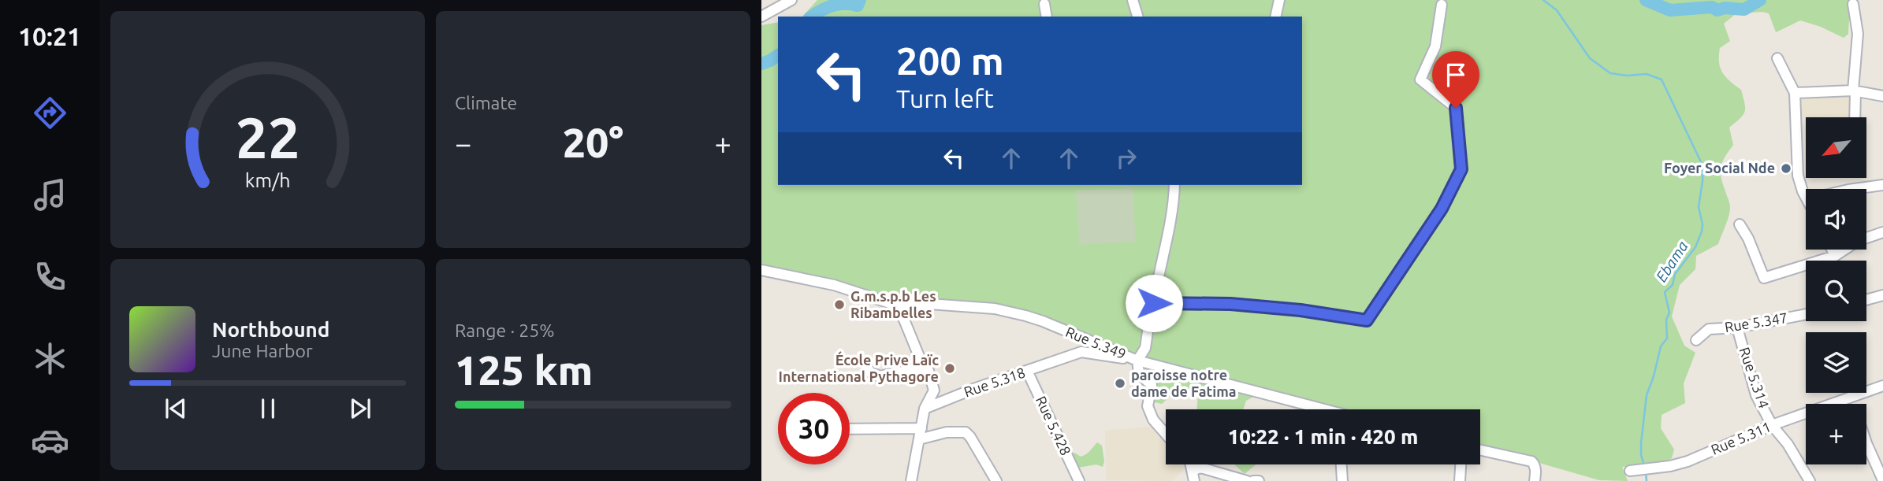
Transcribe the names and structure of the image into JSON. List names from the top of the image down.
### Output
{
  "streets": {
    "street": [
      "Rue 5.347",
      "Rue 5.349",
      "Rue 5.314",
      "Rue 5.318",
      "Rue 5.428",
      "Rue 5.311"
    ]
  },
  "crossings": [
    ["Rue 5.347", "Rue 5.314"],
    ["Rue 5.349", "Rue 5.318"],
    ["Rue 5.314", "Rue 5.311"],
    ["Rue 5.318", "Rue 5.428"]
  ],
  "water": ["Ebama"],
  "places": [
    "Foyer Social Nde",
    "G.m.s.p.b Les Ribambelles",
    "École Prive Laïc International Pythagore",
    "paroisse notre dame de Fatima"
  ],
  "north": "bottom left",
  "page": {
    "tabs": "10:21",
    "tile": [
      "Climate",
      ["Range · 25%", "125 km"]
    ],
    "turn": ["200 m", "Turn left"],
    "map_buttons": "+",
    "heat": ["−", "20°", "+"],
    "song": ["Northbound", "June Harbor"],
    "limit": "30",
    "trip": "10:22 · 1 min · 420 m",
    "gauge": ["22", "km/h"]
  }
}
